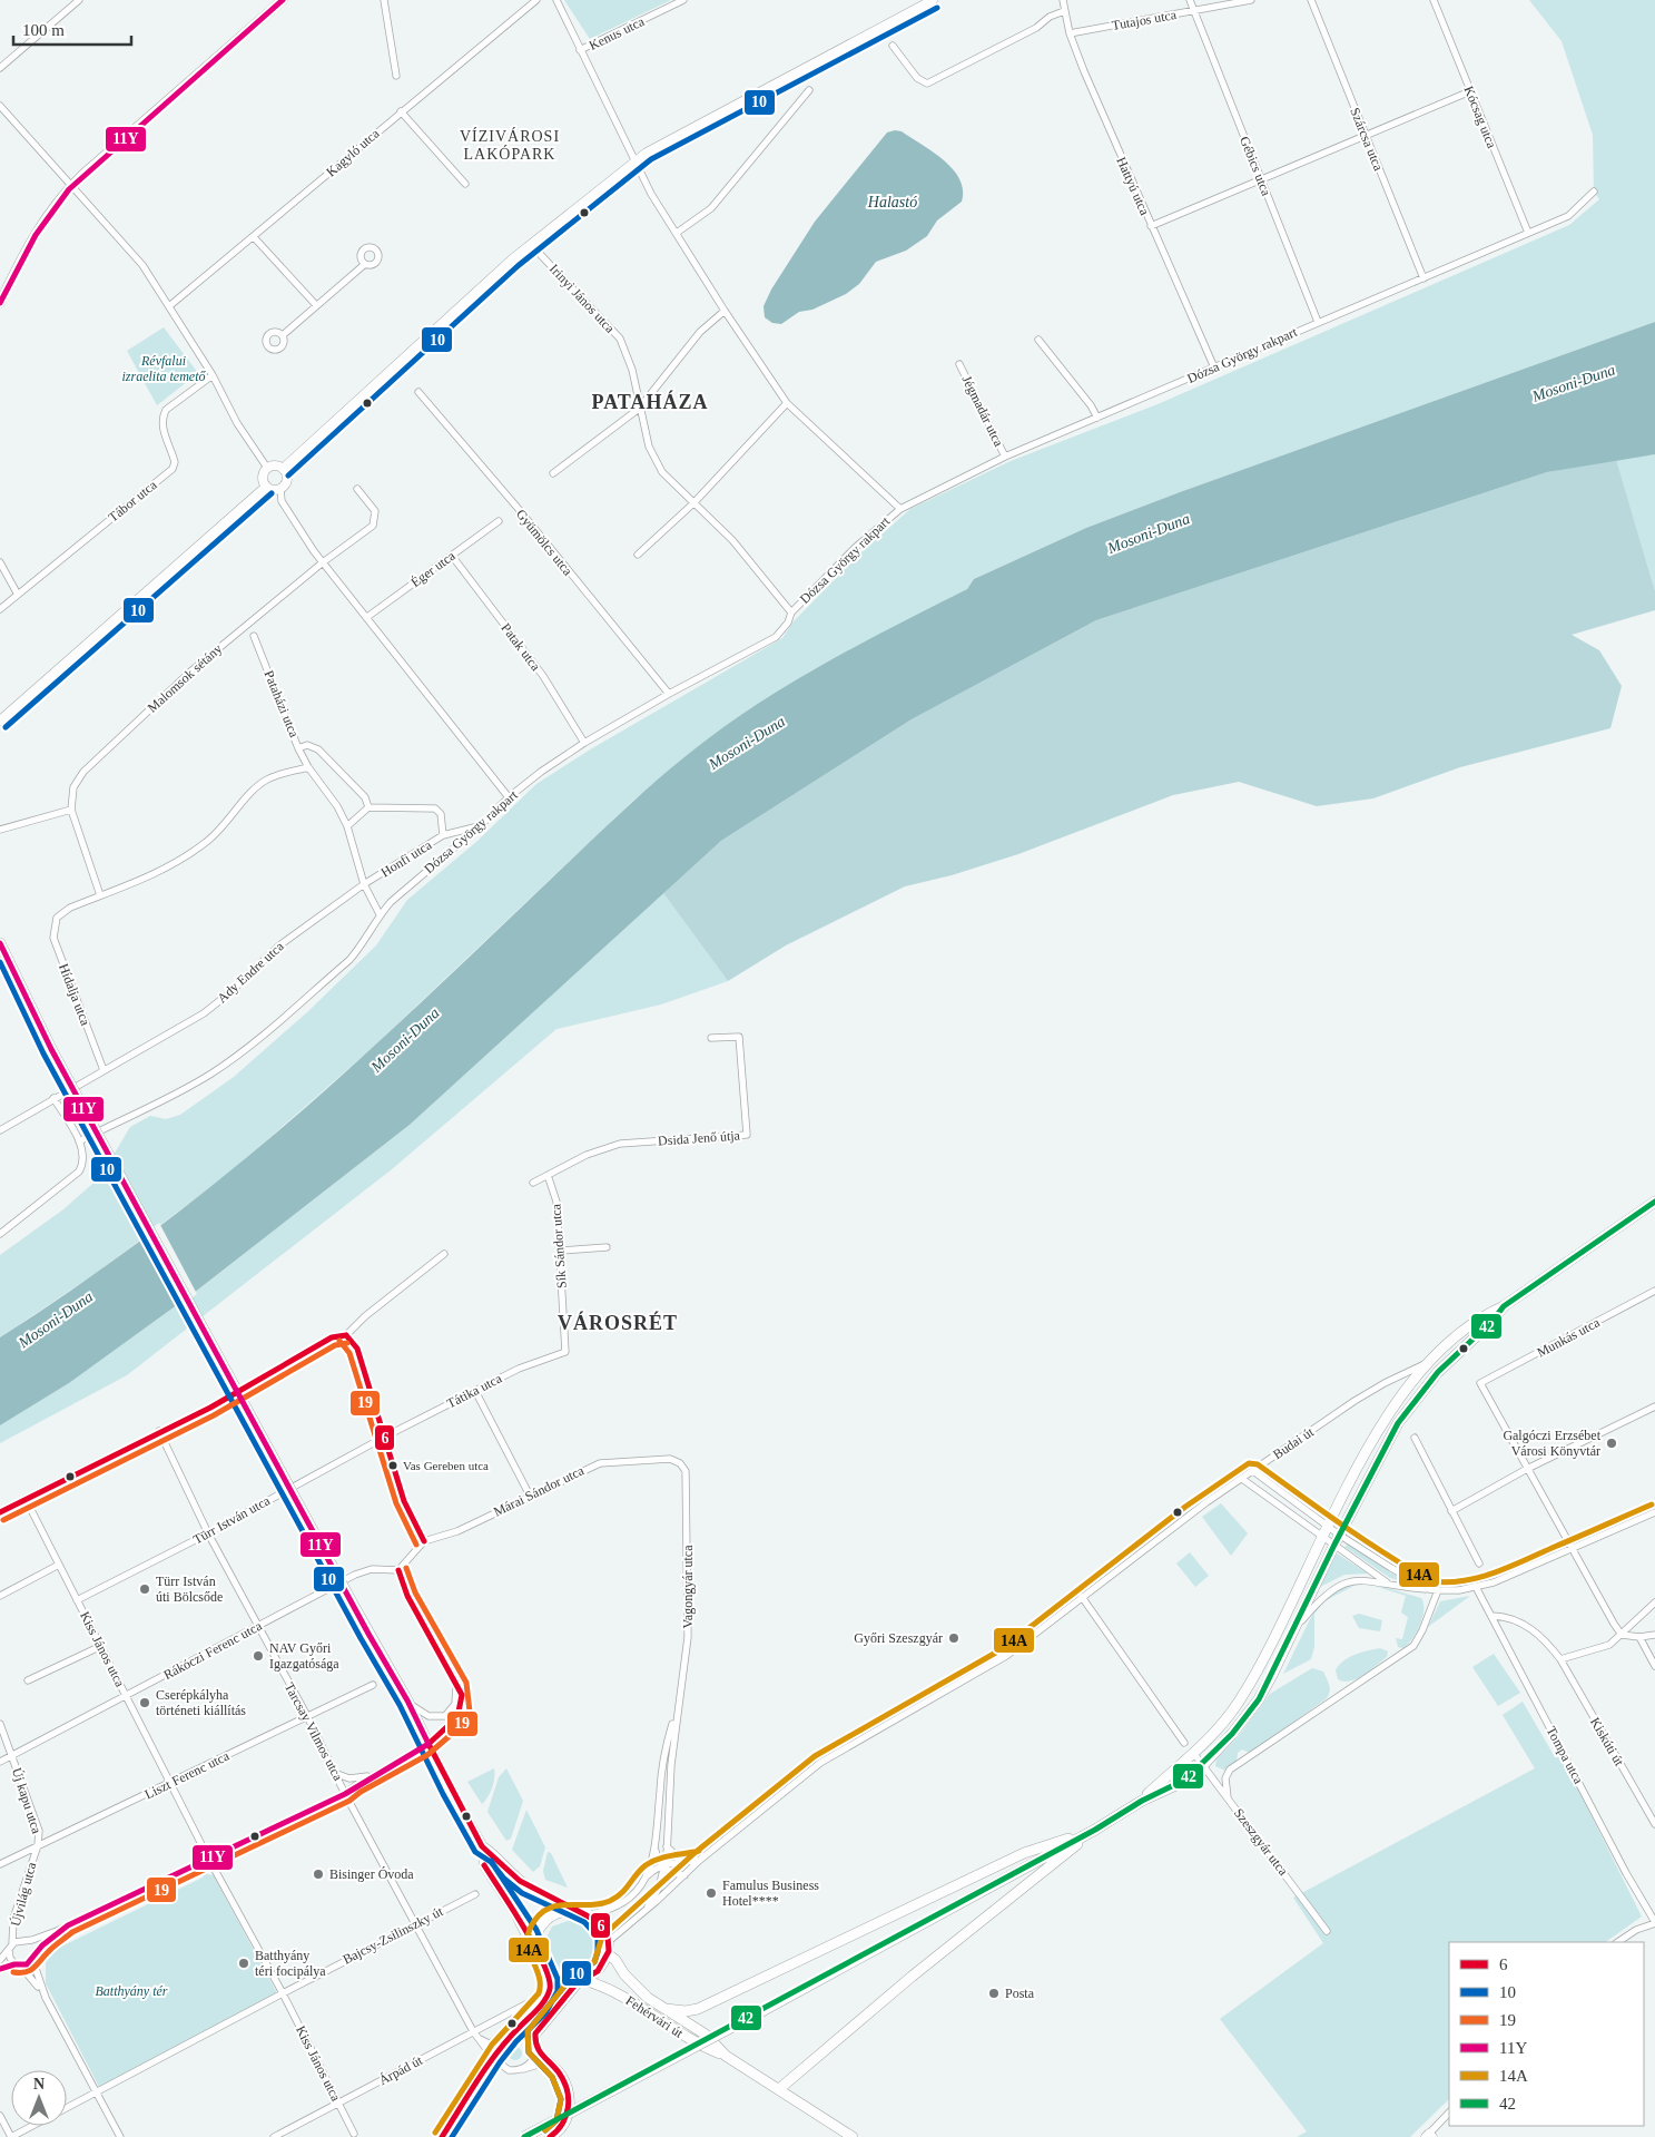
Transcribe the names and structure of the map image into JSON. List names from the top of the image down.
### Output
{
  "streets": {
    "main road": ["Fehérvári út"],
    "street": [
      "Tutajos utca",
      "Kenus utca",
      "Kócsag utca",
      "Szárcsa utca",
      "Kagyló utca",
      "Gébics utca",
      "Hattyú utca",
      "Irinyi János utca",
      "Dózsa György rakpart",
      "Jégmadár utca",
      "Tábor utca",
      "Gyümölcs utca",
      "Éger utca",
      "Patak utca",
      "Malomsok sétány",
      "Pataházi utca",
      "Honfi utca",
      "Ady Endre utca",
      "Hídalja utca",
      "Dsida Jenő útja",
      "Sík Sándor utca",
      "Munkás utca",
      "Tátika utca",
      "Budai út",
      "Márai Sándor utca",
      "Türr István utca",
      "Vagongyár utca",
      "Kiss János utca",
      "Rákóczi Ferenc utca",
      "Tarcsay Vilmos utca",
      "Kiskúti út",
      "Tompa utca",
      "Liszt Ferenc utca",
      "Új kapu utca",
      "Szeszgyár utca",
      "Újvilág utca",
      "Bajcsy-Zsilinszky út",
      "Árpád út"
    ]
  },
  "crossings": [
    ["Tutajos utca", "Gébics utca"],
    ["Tutajos utca", "Hattyú utca"],
    ["Kócsag utca", "Dózsa György rakpart"],
    ["Szárcsa utca", "Dózsa György rakpart"],
    ["Gébics utca", "Dózsa György rakpart"],
    ["Hattyú utca", "Dózsa György rakpart"],
    ["Irinyi János utca", "Dózsa György rakpart"],
    ["Dózsa György rakpart", "Jégmadár utca"],
    ["Dózsa György rakpart", "Gyümölcs utca"],
    ["Dózsa György rakpart", "Patak utca"],
    ["Dózsa György rakpart", "Honfi utca"],
    ["Éger utca", "Patak utca"],
    ["Malomsok sétány", "Hídalja utca"],
    ["Honfi utca", "Ady Endre utca"],
    ["Ady Endre utca", "Hídalja utca"],
    ["Dsida Jenő útja", "Sík Sándor utca"],
    ["Sík Sándor utca", "Tátika utca"],
    ["Tátika utca", "Türr István utca"],
    ["Budai út", "Vagongyár utca"],
    ["Budai út", "Fehérvári út"],
    ["Márai Sándor utca", "Vagongyár utca"],
    ["Türr István utca", "Kiss János utca"],
    ["Türr István utca", "Tarcsay Vilmos utca"],
    ["Kiss János utca", "Rákóczi Ferenc utca"],
    ["Kiss János utca", "Liszt Ferenc utca"],
    ["Kiss János utca", "Bajcsy-Zsilinszky út"],
    ["Kiss János utca", "Árpád út"],
    ["Rákóczi Ferenc utca", "Tarcsay Vilmos utca"],
    ["Rákóczi Ferenc utca", "Új kapu utca"],
    ["Tarcsay Vilmos utca", "Liszt Ferenc utca"],
    ["Tarcsay Vilmos utca", "Bajcsy-Zsilinszky út"],
    ["Tarcsay Vilmos utca", "Árpád út"],
    ["Kiskúti út", "Tompa utca"],
    ["Liszt Ferenc utca", "Új kapu utca"],
    ["Liszt Ferenc utca", "Újvilág utca"],
    ["Új kapu utca", "Újvilág utca"]
  ],
  "districts": ["VÍZIVÁROSI LAKÓPARK", "PATAHÁZA", "VÁROSRÉT"],
  "water": ["Halastó", "Mosoni-Duna"],
  "parks": ["Révfalui izraelita temető", "Batthyány tér"],
  "places": [
    "Galgóczi Erzsébet Városi Könyvtár",
    "Vas Gereben utca",
    "Türr István úti Bölcsőde",
    "Győri Szeszgyár",
    "NAV Győri Igazgatósága",
    "Cserépkályha történeti kiállítás",
    "Bisinger Óvoda",
    "Famulus Business Hotel****",
    "Batthyány téri focipálya",
    "Posta"
  ],
  "lines": [
    "transit line 11Y",
    "transit line 10",
    "transit line 42",
    "transit line 6",
    "transit line 19",
    "transit line 14A"
  ],
  "legend": [
    "6",
    "10",
    "19",
    "11Y",
    "14A",
    "42"
  ],
  "scale_bar": "100 m",
  "north": "top"
}
